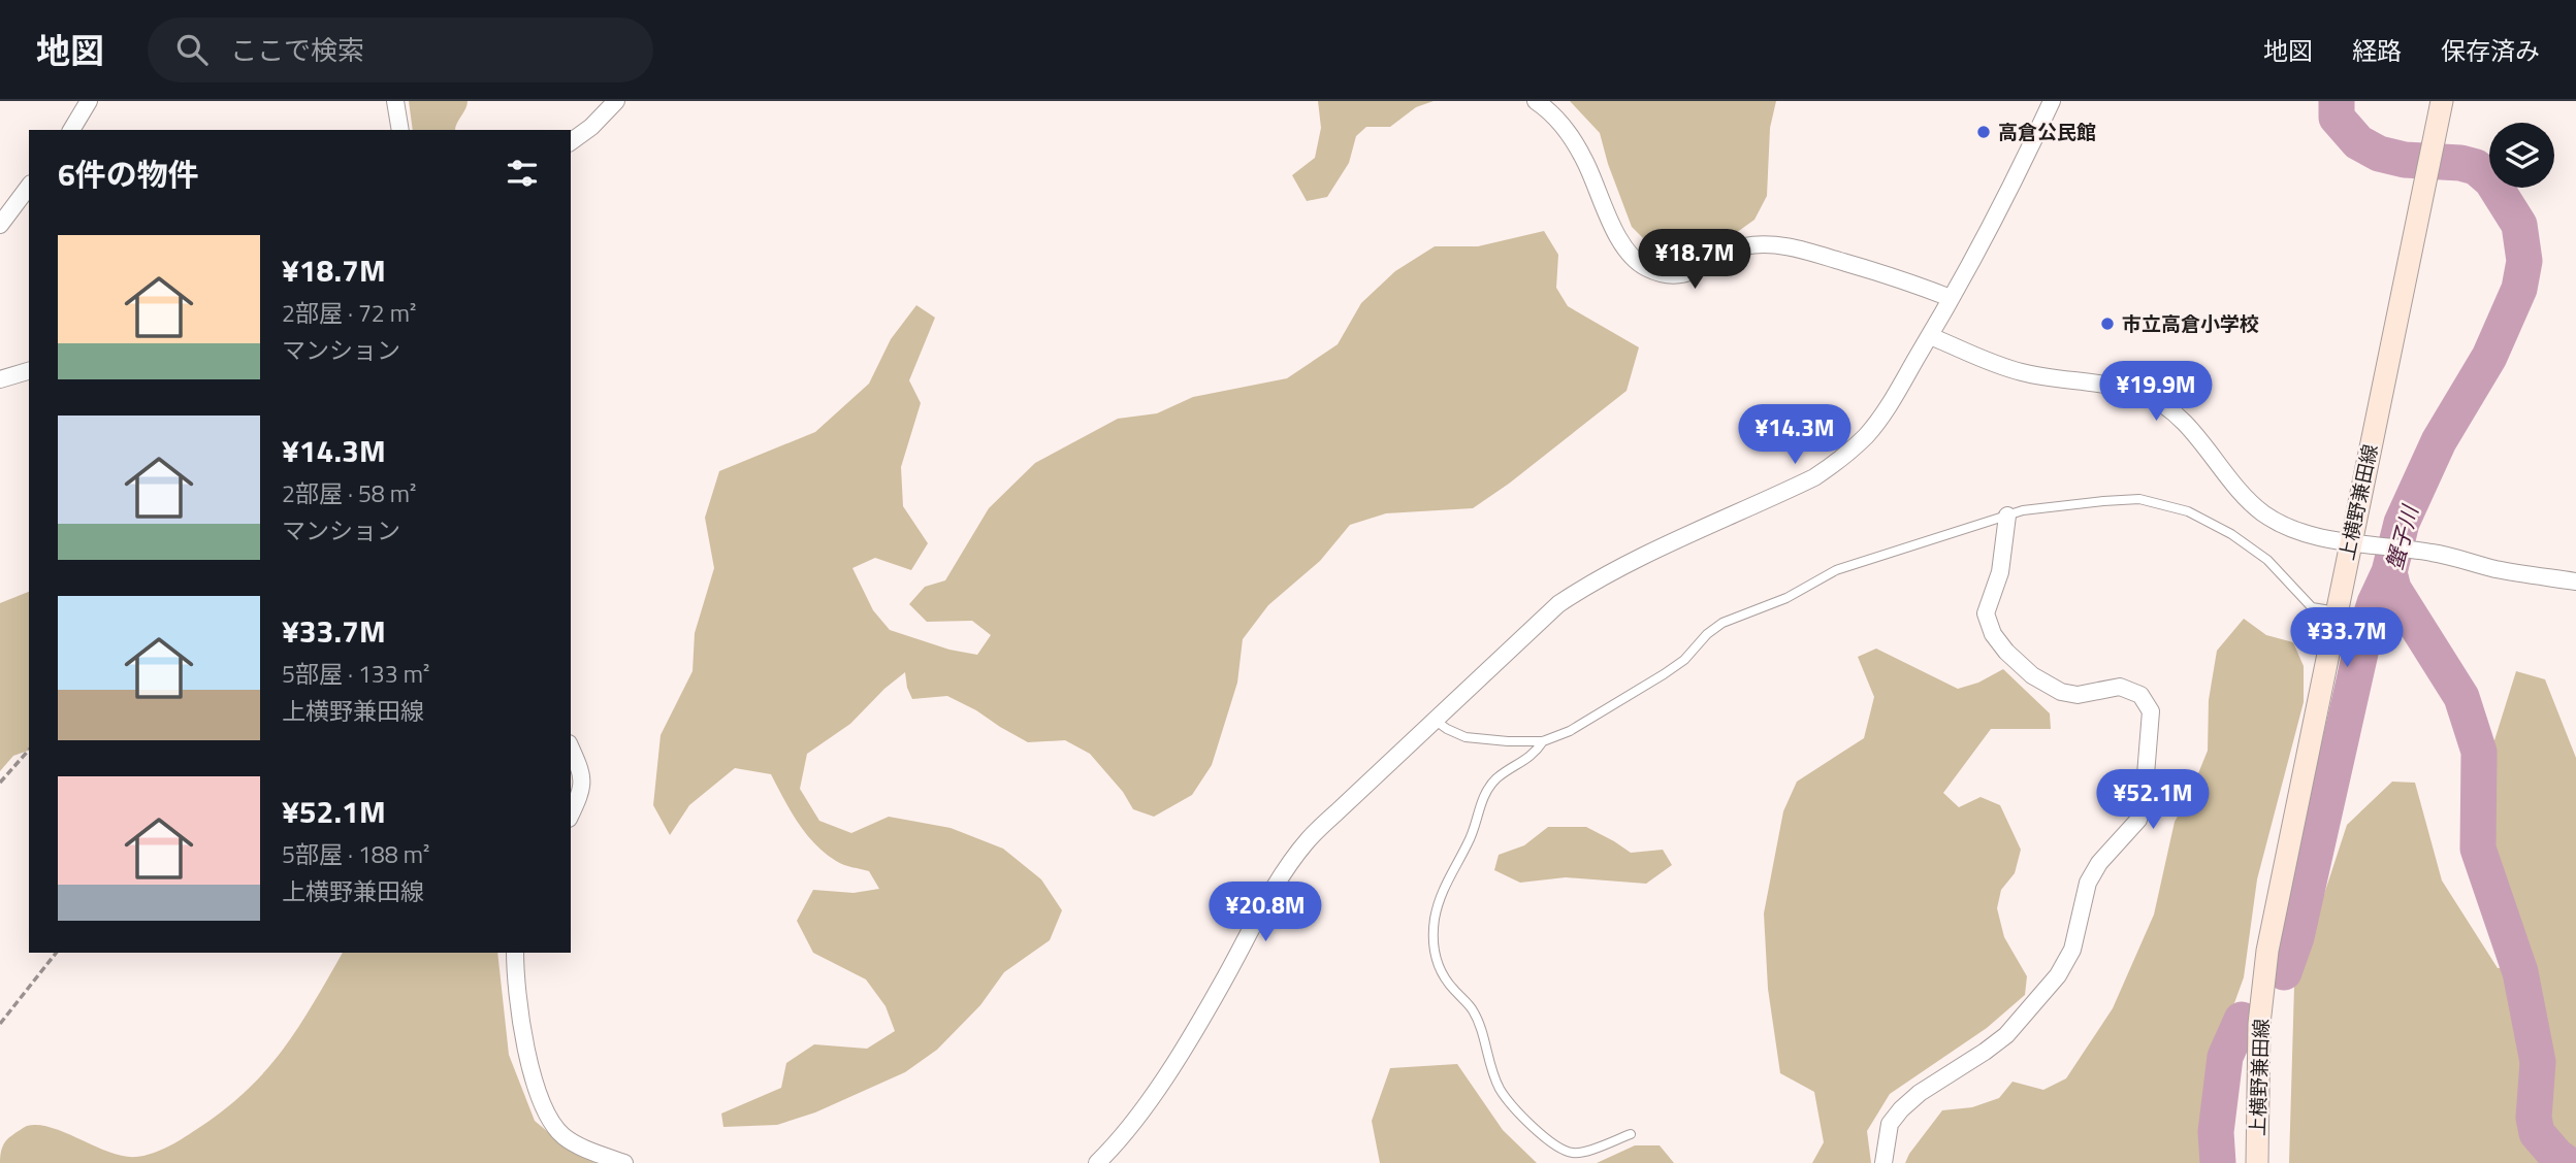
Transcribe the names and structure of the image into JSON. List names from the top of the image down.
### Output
{
  "streets": {
    "main road": ["上横野兼田線"]
  },
  "water": ["蟹子川"],
  "places": ["高倉公民館", "市立高倉小学校"],
  "page": {
    "header": "地図",
    "search": "ここで検索",
    "nav": ["地図", "経路", "保存済み"],
    "heading": "6件の物件",
    "list": [
      {
        "name": "¥18.7M",
        "note": "2部屋 · 72 m² · マンション"
      },
      {
        "name": "¥14.3M",
        "note": "2部屋 · 58 m² · マンション"
      },
      {
        "name": "¥33.7M",
        "note": "5部屋 · 133 m² · 上横野兼田線"
      },
      {
        "name": "¥52.1M",
        "note": "5部屋 · 188 m² · 上横野兼田線"
      }
    ],
    "price": [
      "¥18.7M",
      "¥19.9M",
      "¥14.3M",
      "¥33.7M",
      "¥52.1M",
      "¥20.8M"
    ]
  }
}
